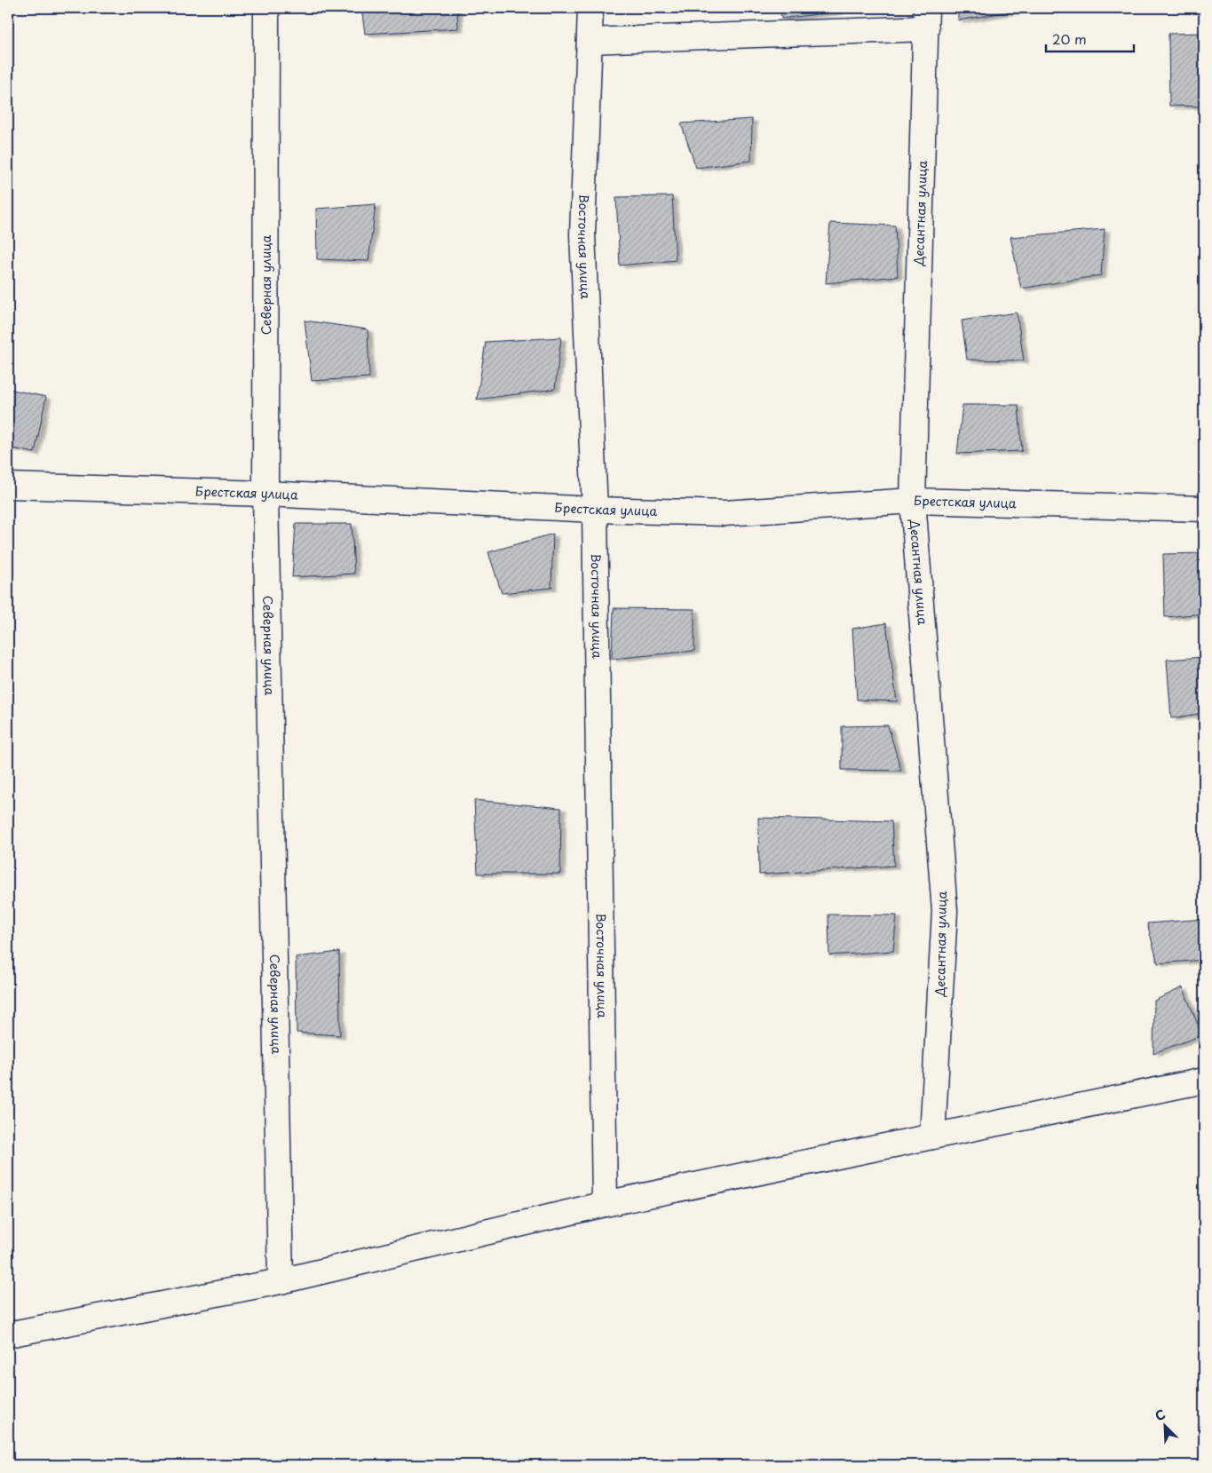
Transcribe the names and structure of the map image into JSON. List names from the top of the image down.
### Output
{
  "streets": {
    "street": [
      "Десантная улица",
      "Восточная улица",
      "Северная улица",
      "Брестская улица"
    ]
  },
  "crossings": [
    ["Десантная улица", "Брестская улица"],
    ["Восточная улица", "Брестская улица"],
    ["Северная улица", "Брестская улица"]
  ],
  "scale_bar": "20 m",
  "north": "top left"
}
